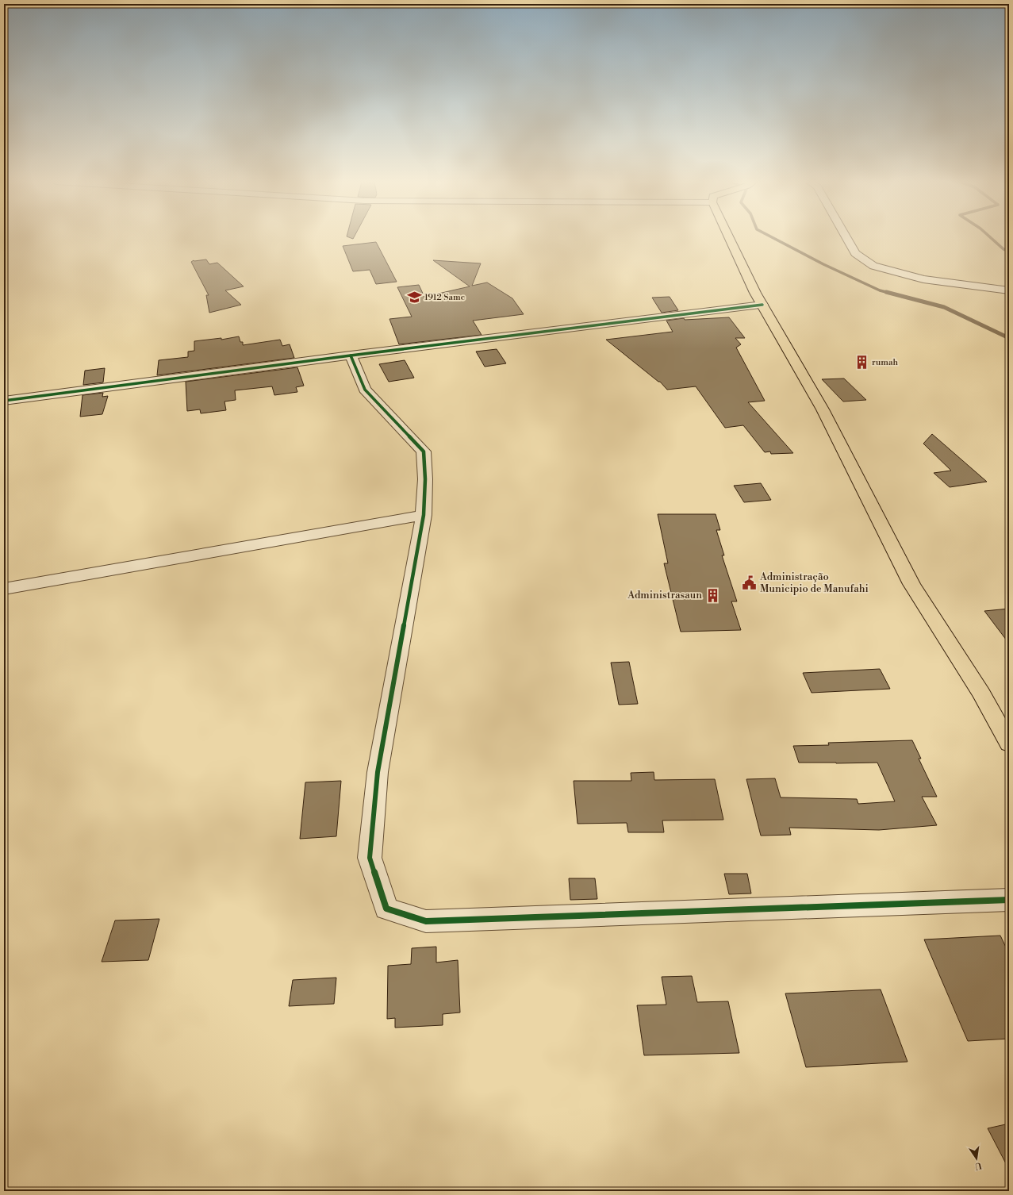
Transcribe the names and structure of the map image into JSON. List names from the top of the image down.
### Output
{
  "places": {
    "school or university": ["1912 Same"],
    "building": ["rumah", "Administrasaun"],
    "public building": ["Administração Municipio de Manufahi"]
  },
  "north": "bottom"
}
